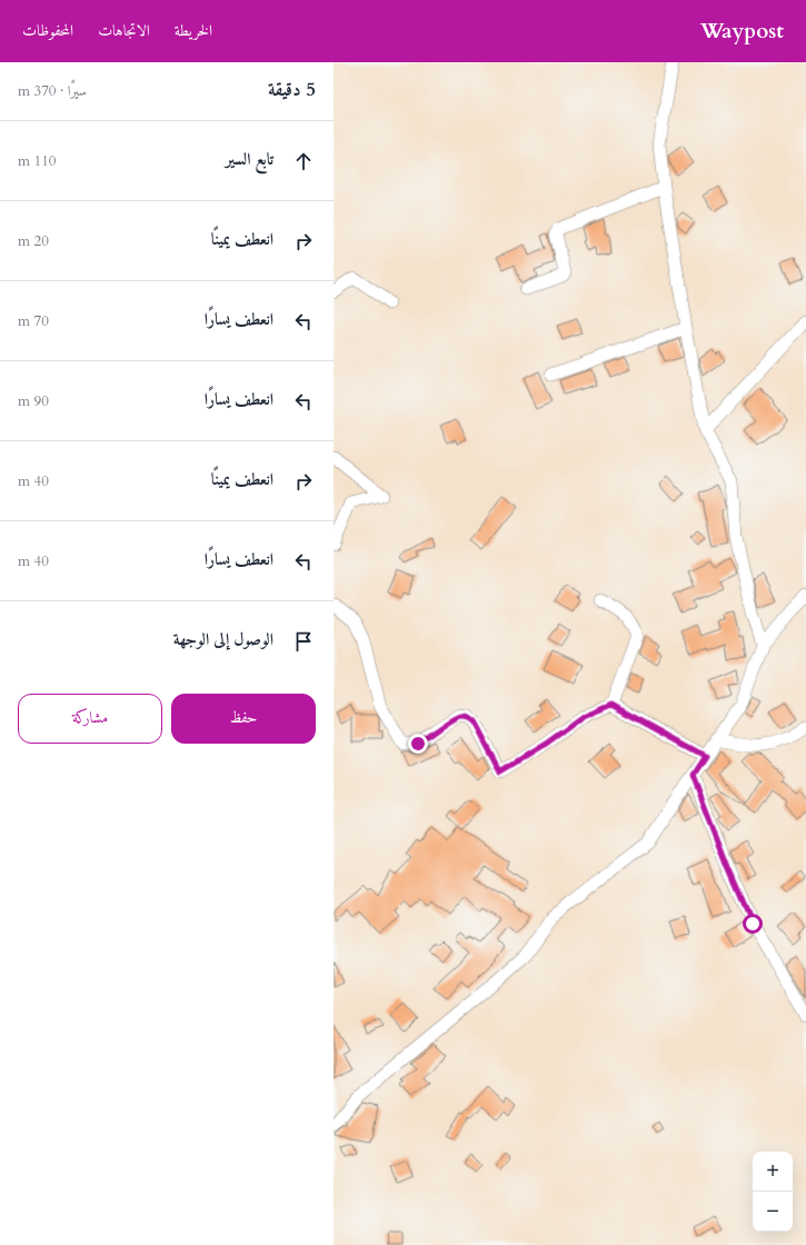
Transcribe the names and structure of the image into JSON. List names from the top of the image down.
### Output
{
  "page": {
    "header": "Waypost",
    "nav": ["الخريطة", "الاتجاهات", "المحفوظات"],
    "heading": ["5 دقيقة", "سيرًا · 370 m"],
    "list": [
      ["تابع السير", "110 m"],
      ["انعطف يمينًا", "20 m"],
      ["انعطف يسارًا", "70 m"],
      ["انعطف يسارًا", "90 m"],
      ["انعطف يمينًا", "40 m"],
      ["انعطف يسارًا", "40 m"],
      "الوصول إلى الوجهة"
    ],
    "buttons": ["حفظ", "مشاركة"],
    "map_buttons": ["+", "−"]
  }
}
